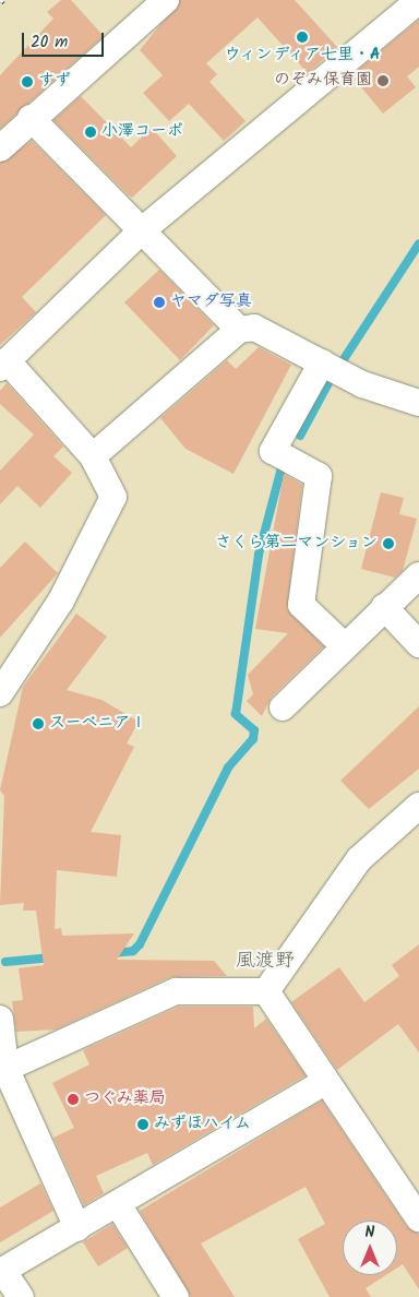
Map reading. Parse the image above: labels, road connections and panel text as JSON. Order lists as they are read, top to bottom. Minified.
{"districts":["風渡野"],"places":["ウィンディア七里・A","のぞみ保育園","すず","小澤コーポ","ヤマダ写真","さくら第二マンション","スーベニアⅠ","つぐみ薬局","みずほハイム"],"scale_bar":"20 m","north":"top"}
